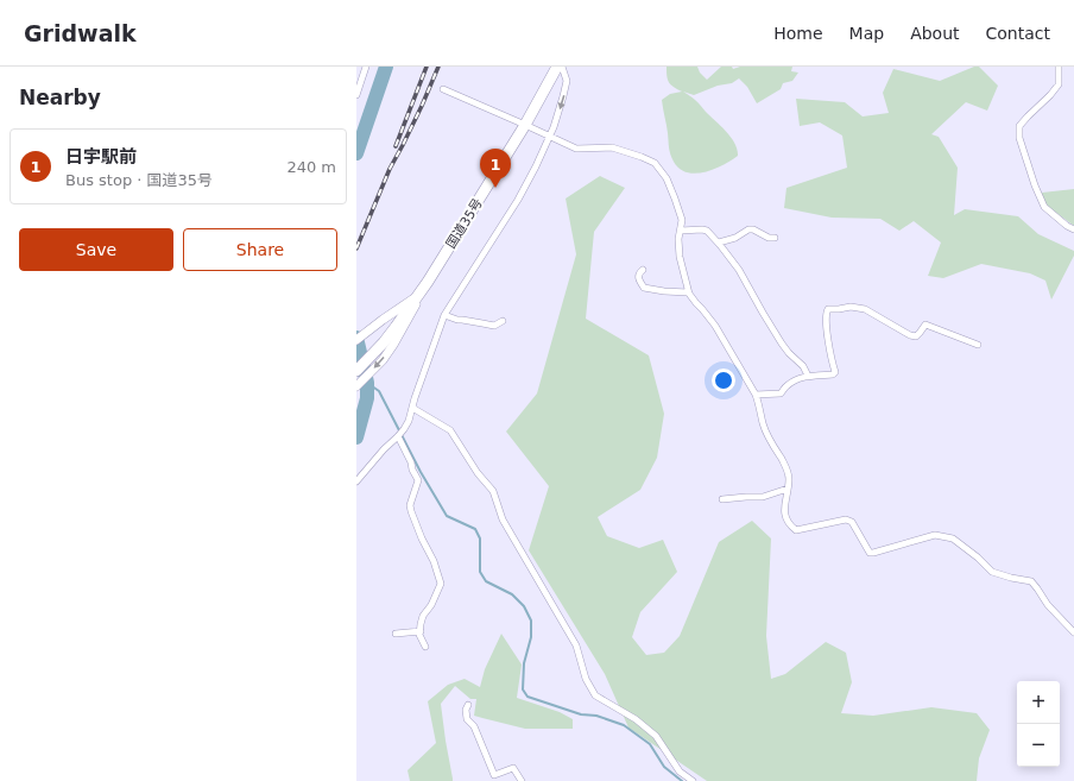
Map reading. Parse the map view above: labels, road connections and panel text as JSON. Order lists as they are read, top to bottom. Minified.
{"streets":{"highway":["国道35号"]},"page":{"header":"Gridwalk","nav":["Home","Map","About","Contact"],"heading":"Nearby","list":[{"mark":"1","name":"日宇駅前","note":"Bus stop · 国道35号","value":"240 m"}],"pins":"1","buttons":["Save","Share"],"map_buttons":["+","−"]}}
